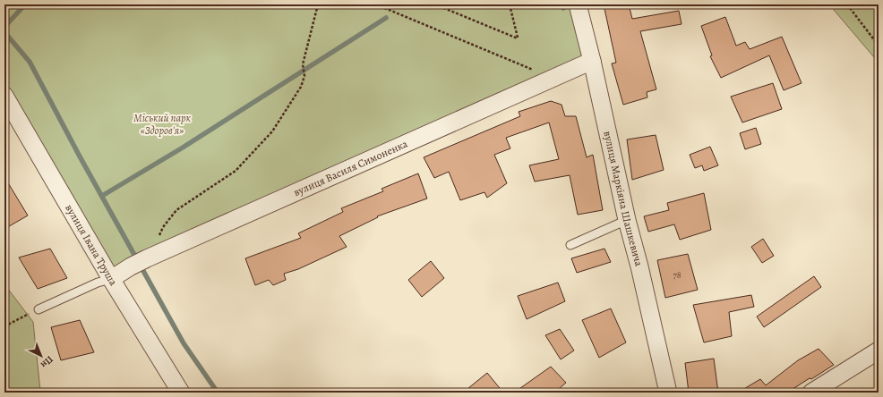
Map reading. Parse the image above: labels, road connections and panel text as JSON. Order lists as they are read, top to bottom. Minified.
{"streets":{"street":["вулиця Василя Симоненка","вулиця Маркіяна Шашкевича","вулиця Івана Труша"]},"crossings":[["вулиця Василя Симоненка","вулиця Маркіяна Шашкевича"],["вулиця Василя Симоненка","вулиця Івана Труша"]],"parks":["Міський парк «Здоров'я»"],"house_numbers":["78"],"north":"bottom right"}
